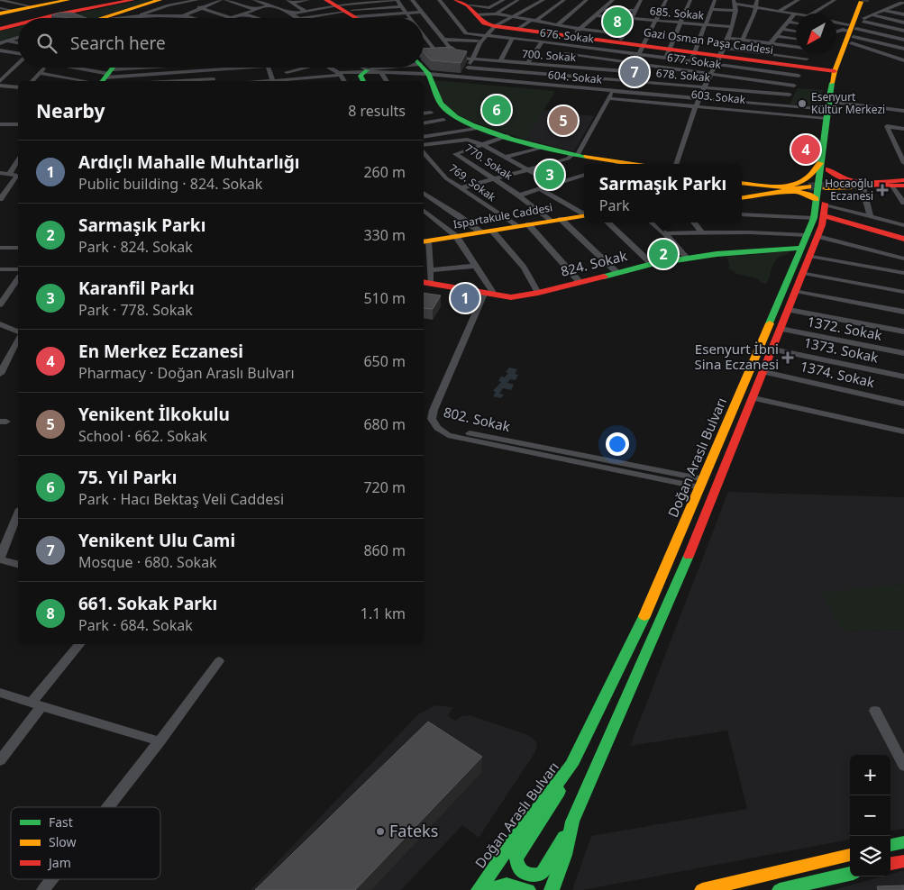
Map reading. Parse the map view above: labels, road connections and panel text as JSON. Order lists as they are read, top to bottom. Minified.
{"streets":{"main road":["Gazi Osman Paşa Caddesi","Ispartakule Caddesi","824. Sokak","Doğan Araslı Bulvarı"],"street":["685. Sokak","676. Sokak","700. Sokak","677. Sokak","678. Sokak","604. Sokak","603. Sokak","770. Sokak","769. Sokak","1372. Sokak","1373. Sokak","1374. Sokak","802. Sokak"]},"crossings":[["676. Sokak","Gazi Osman Paşa Caddesi"],["Gazi Osman Paşa Caddesi","Doğan Araslı Bulvarı"],["700. Sokak","678. Sokak"],["604. Sokak","603. Sokak"],["604. Sokak","Doğan Araslı Bulvarı"],["603. Sokak","Doğan Araslı Bulvarı"],["770. Sokak","Ispartakule Caddesi"],["769. Sokak","Ispartakule Caddesi"],["824. Sokak","802. Sokak"],["824. Sokak","Doğan Araslı Bulvarı"],["1372. Sokak","Doğan Araslı Bulvarı"],["1373. Sokak","Doğan Araslı Bulvarı"],["1374. Sokak","Doğan Araslı Bulvarı"],["802. Sokak","Doğan Araslı Bulvarı"]],"places":{"other":["Esenyurt Kültür Merkezi","Fateks"],"health":["Hocaoğlu Eczanesi","Esenyurt İbni Sina Eczanesi"]},"legend":["Fast","Slow","Jam"],"north":"bottom left","page":{"pins":["8","7","6","5","4","3","2","1"],"search":"Search here","heading":["Nearby","8 results"],"list":[{"mark":"1","name":"Ardıçlı Mahalle Muhtarlığı","note":"Public building · 824. Sokak","value":"260 m"},{"mark":"2","name":"Sarmaşık Parkı","note":"Park · 824. Sokak","value":"330 m"},{"mark":"3","name":"Karanfil Parkı","note":"Park · 778. Sokak","value":"510 m"},{"mark":"4","name":"En Merkez Eczanesi","note":"Pharmacy · Doğan Araslı Bulvarı","value":"650 m"},{"mark":"5","name":"Yenikent İlkokulu","note":"School · 662. Sokak","value":"680 m"},{"mark":"6","name":"75. Yıl Parkı","note":"Park · Hacı Bektaş Veli Caddesi","value":"720 m"},{"mark":"7","name":"Yenikent Ulu Cami","note":"Mosque · 680. Sokak","value":"860 m"},{"mark":"8","name":"661. Sokak Parkı","note":"Park · 684. Sokak","value":"1.1 km"}],"popup":["Sarmaşık Parkı","Park"],"map_buttons":["+","−"]}}
